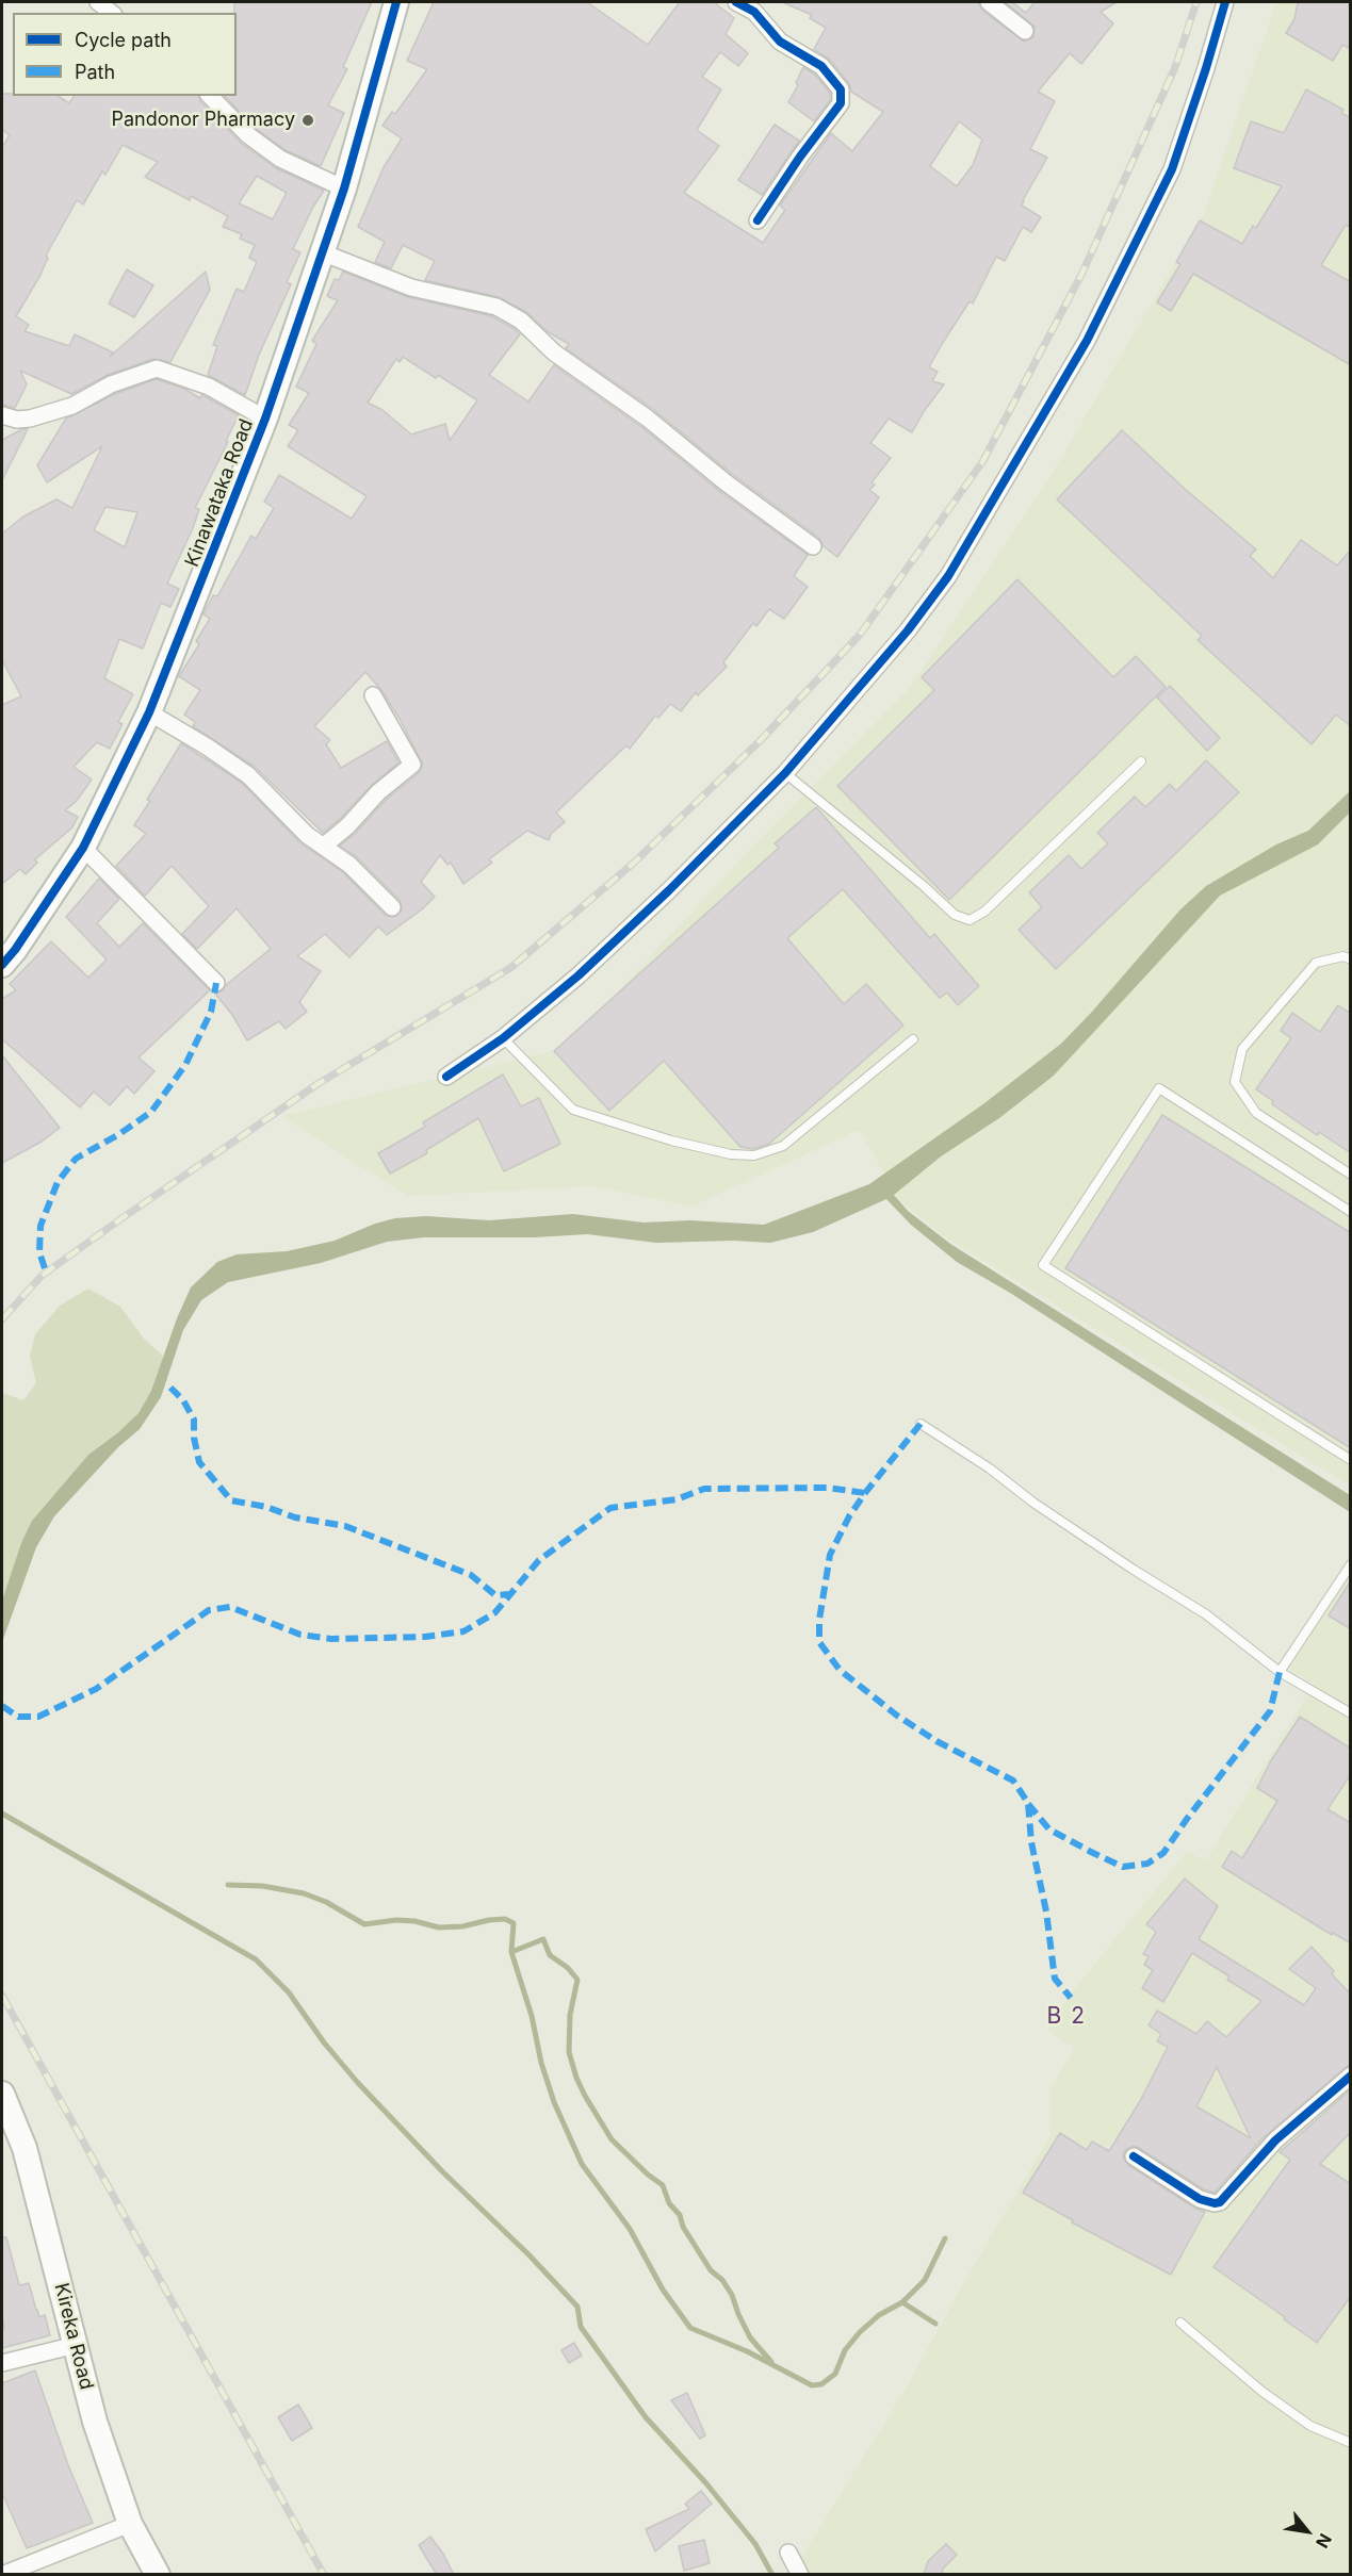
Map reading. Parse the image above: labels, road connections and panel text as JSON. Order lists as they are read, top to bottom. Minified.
{"streets":{"street":["Kinawataka Road","Kireka Road"]},"districts":["B 2"],"places":["Pandonor Pharmacy"],"legend":["Cycle path","Path"],"north":"bottom right"}
